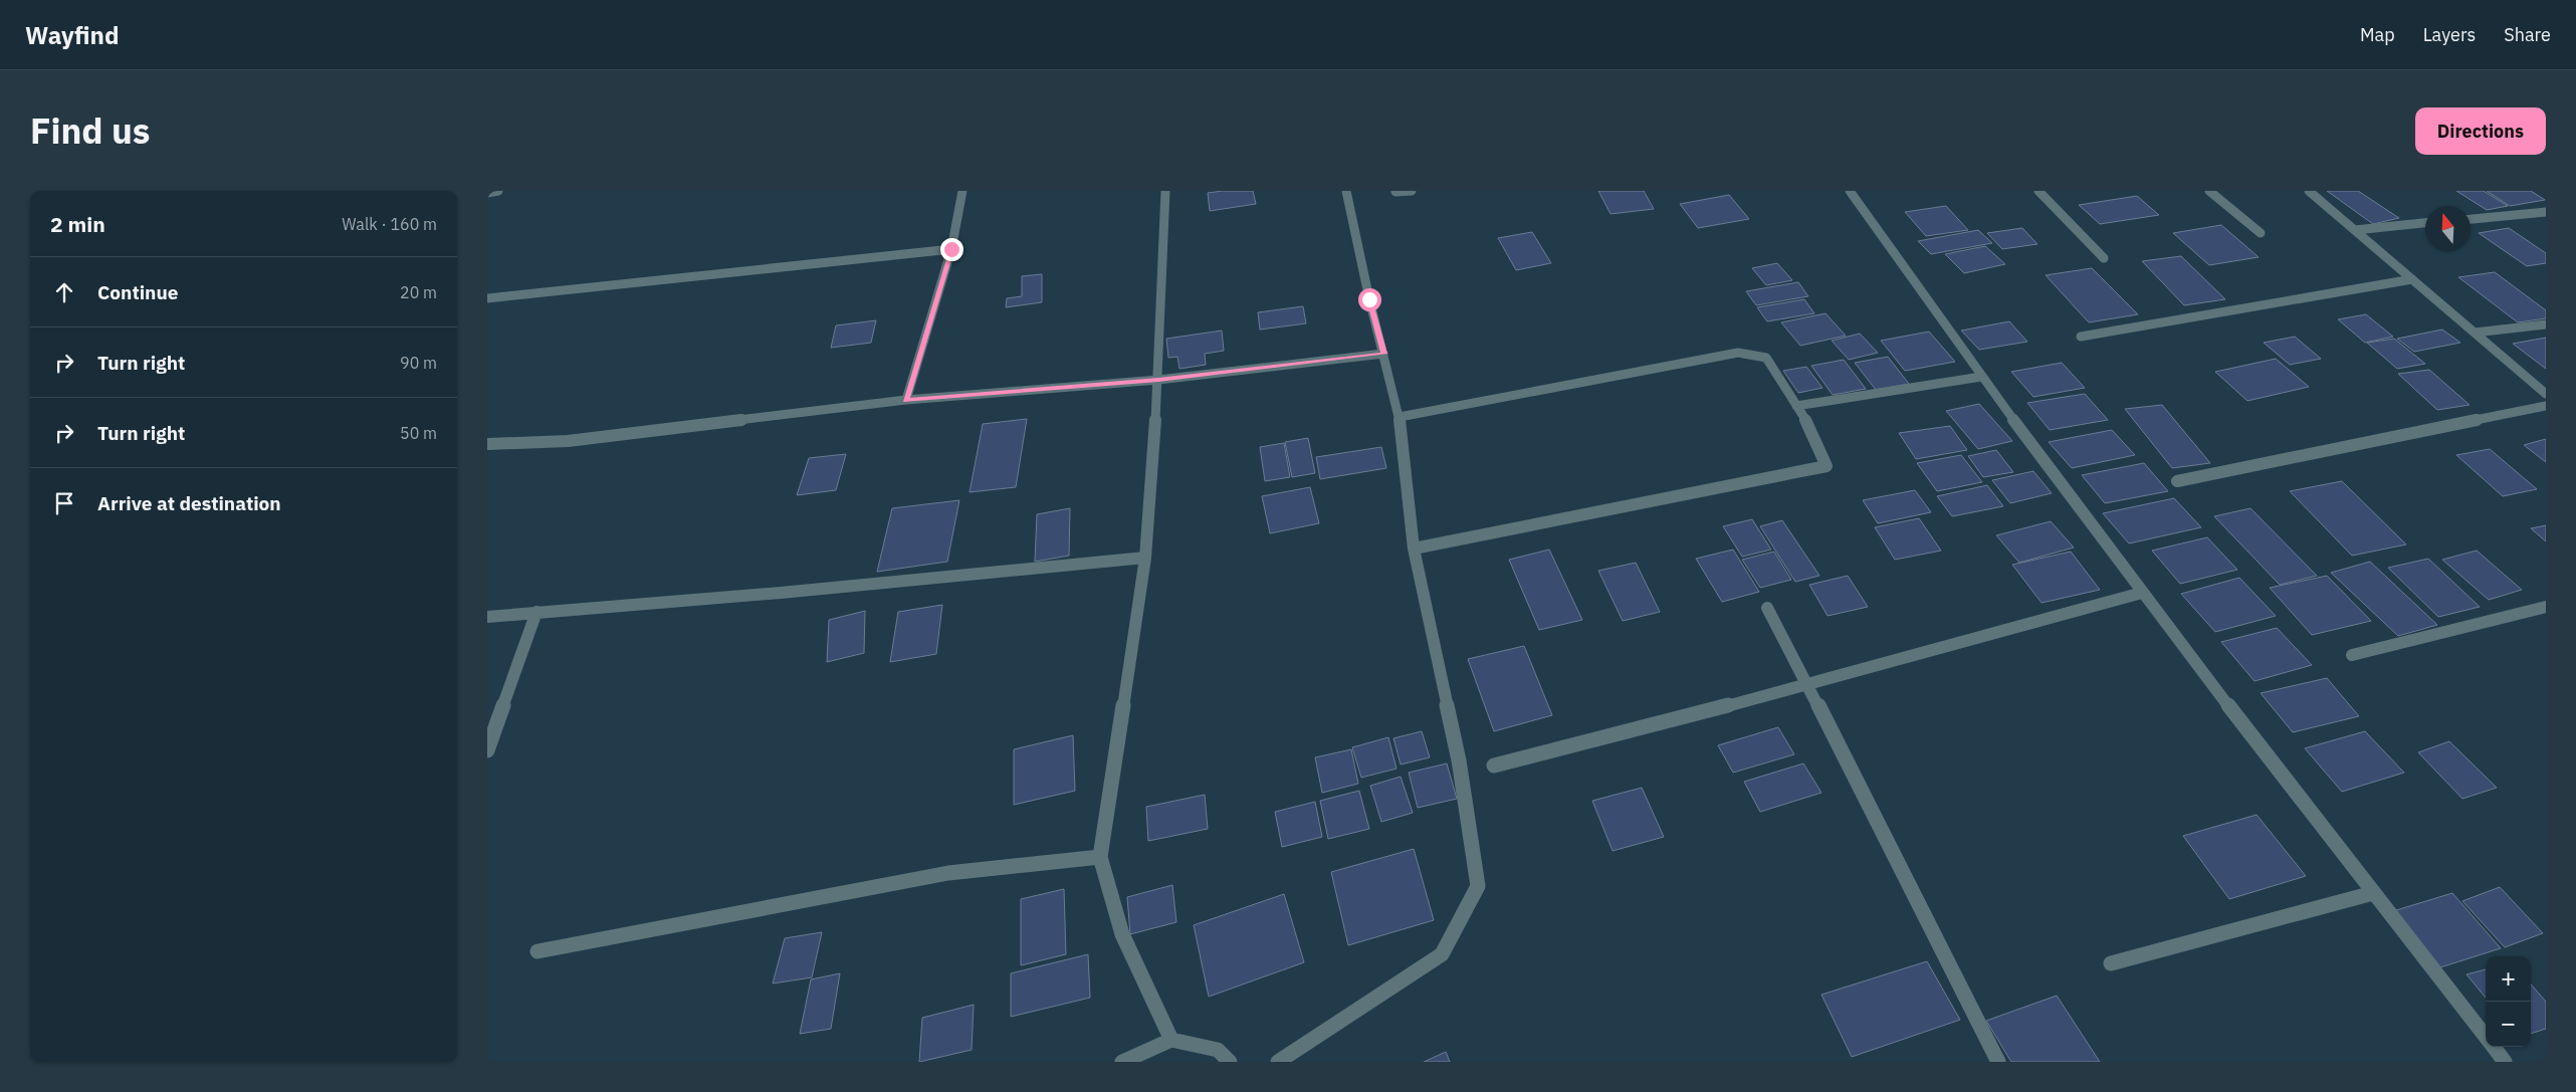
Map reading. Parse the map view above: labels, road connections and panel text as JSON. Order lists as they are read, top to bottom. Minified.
{"north":"top","page":{"header":"Wayfind","nav":["Map","Layers","Share"],"title":"Find us","buttons":"Directions","heading":["2 min","Walk · 160 m"],"list":[["Continue","20 m"],["Turn right","90 m"],["Turn right","50 m"],"Arrive at destination"],"map_buttons":["+","−"]}}
